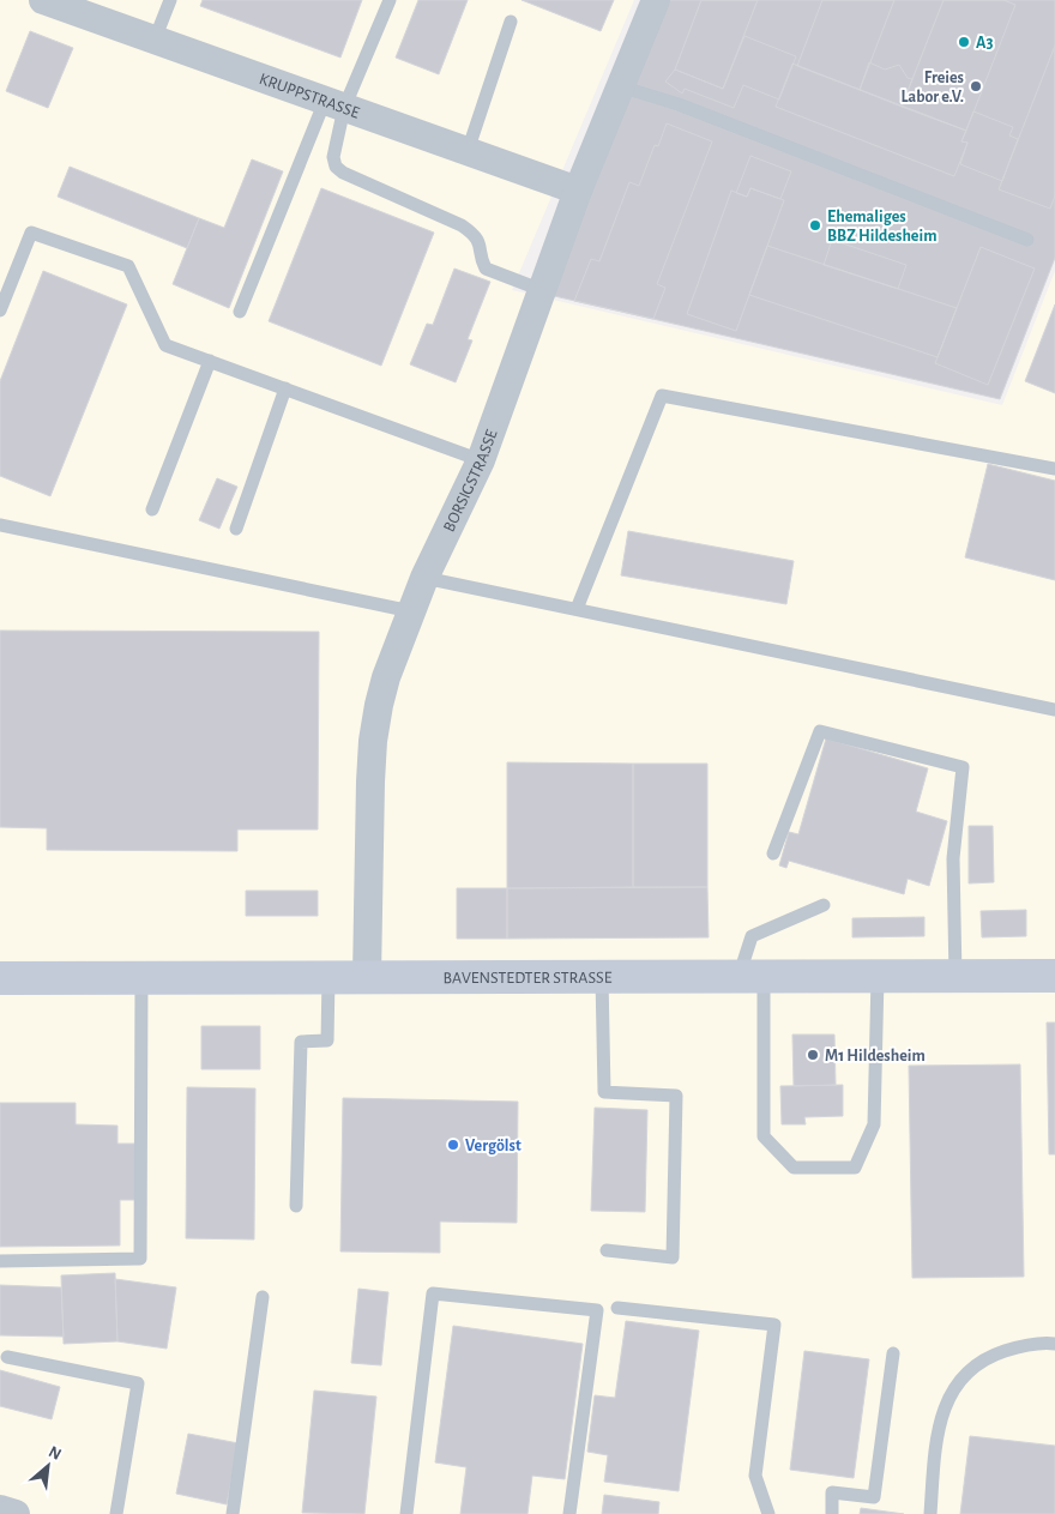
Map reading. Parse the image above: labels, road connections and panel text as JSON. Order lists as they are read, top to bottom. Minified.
{"streets":{"street":["KRUPPSTRASSE","BORSIGSTRASSE","BAVENSTEDTER STRASSE"]},"crossings":[["KRUPPSTRASSE","BORSIGSTRASSE"],["BORSIGSTRASSE","BAVENSTEDTER STRASSE"]],"places":["A3","Freies Labor e.V.","Ehemaliges BBZ Hildesheim","M1 Hildesheim","Vergölst"],"north":"top right"}
